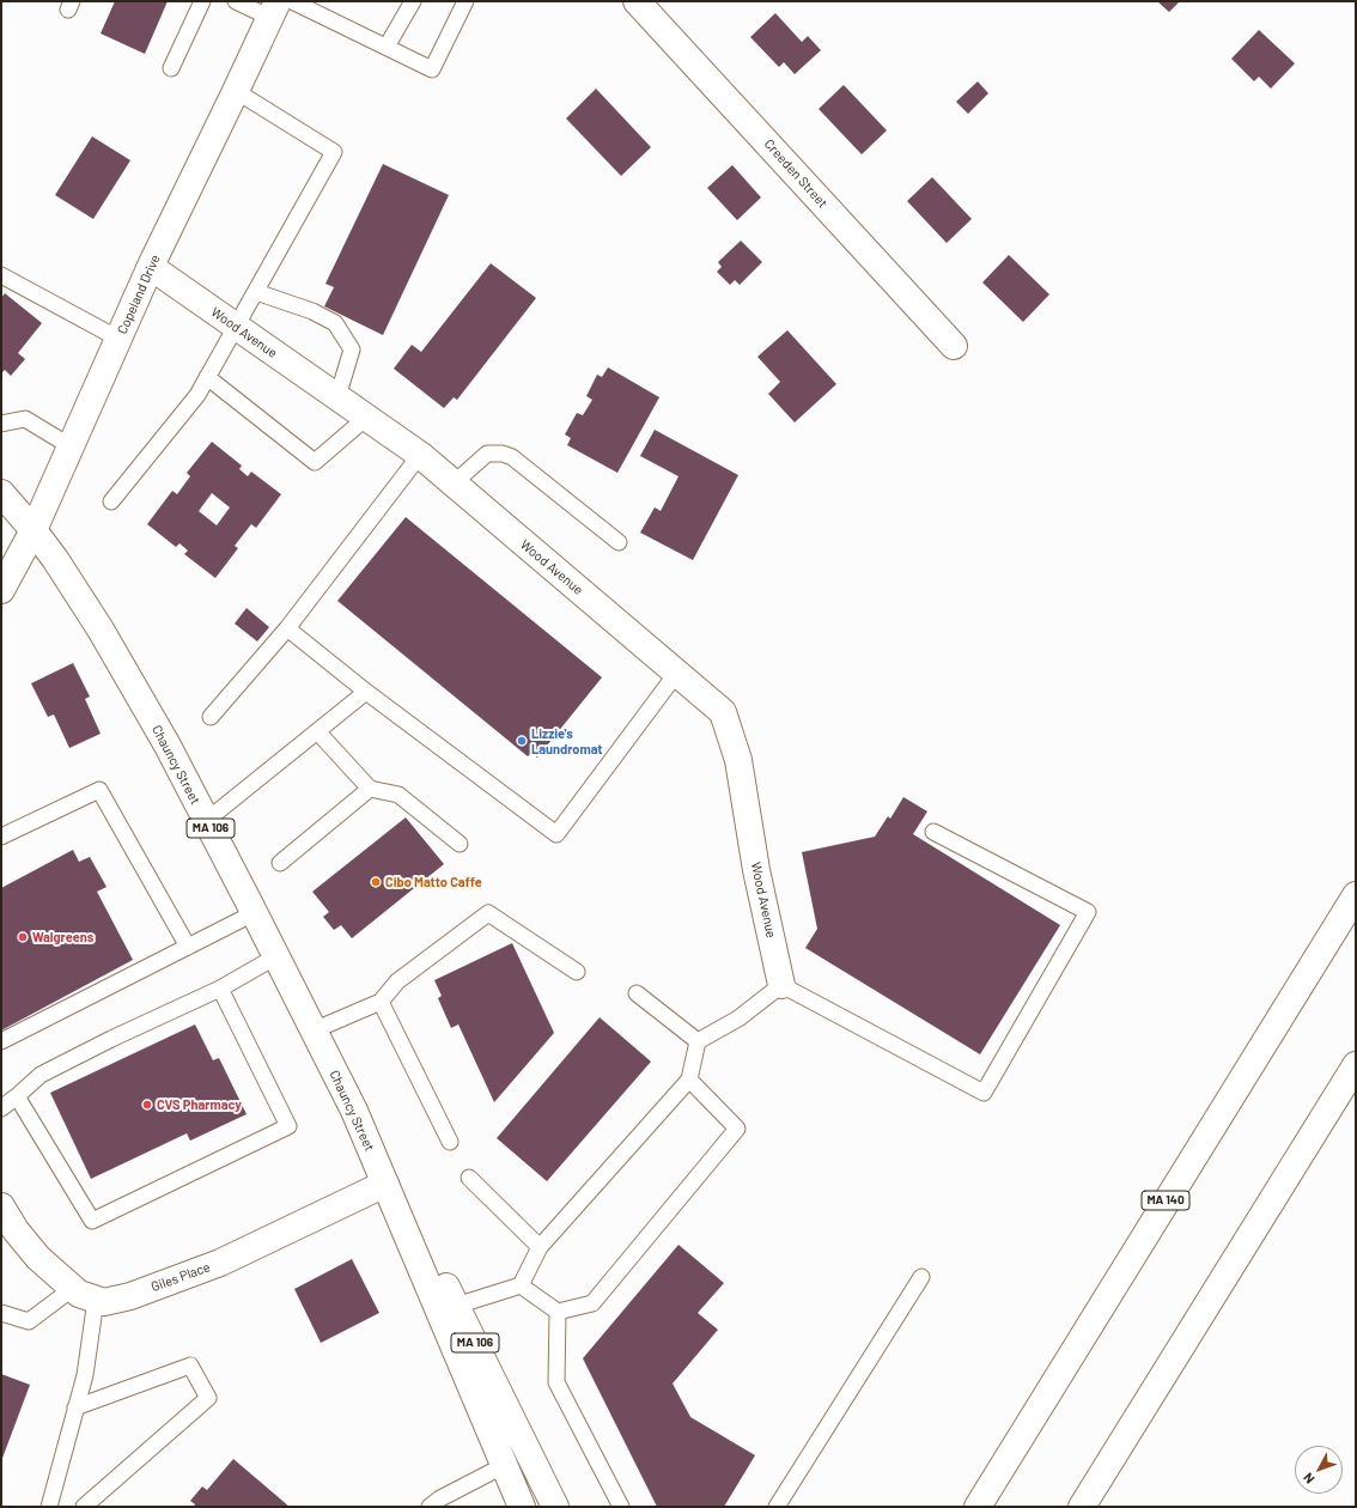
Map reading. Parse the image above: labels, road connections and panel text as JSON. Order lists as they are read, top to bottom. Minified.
{"streets":{"main road":["Creeden Street","Copeland Drive","Wood Avenue","Chauncy Street","MA 106","MA 140","Giles Place"]},"crossings":[["Copeland Drive","Wood Avenue"],["Copeland Drive","Chauncy Street"],["Chauncy Street","Giles Place"]],"places":["Lizzie's Laundromat","Cibo Matto Caffe","Walgreens","CVS Pharmacy"],"north":"bottom left"}
